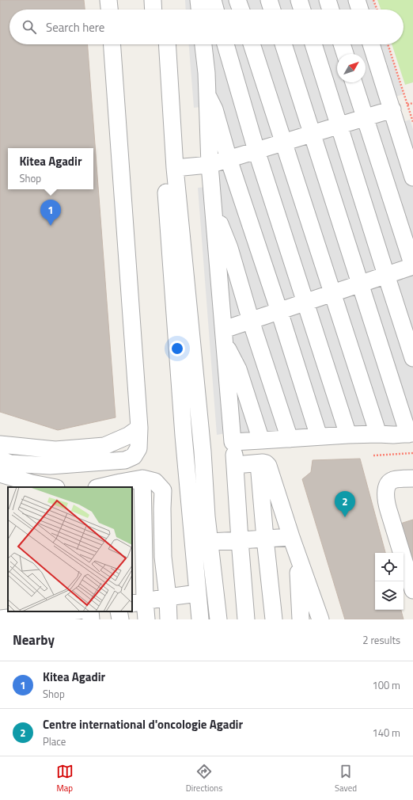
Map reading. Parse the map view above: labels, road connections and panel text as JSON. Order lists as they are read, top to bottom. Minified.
{"north":"top right","page":{"search":"Search here","popup":["Kitea Agadir","Shop"],"pins":["1","2"],"heading":["Nearby","2 results"],"list":[{"mark":"1","name":"Kitea Agadir","note":"Shop","value":"100 m"},{"mark":"2","name":"Centre international d'oncologie Agadir","note":"Place","value":"140 m"}],"nav":["Map","Directions","Saved"]}}
